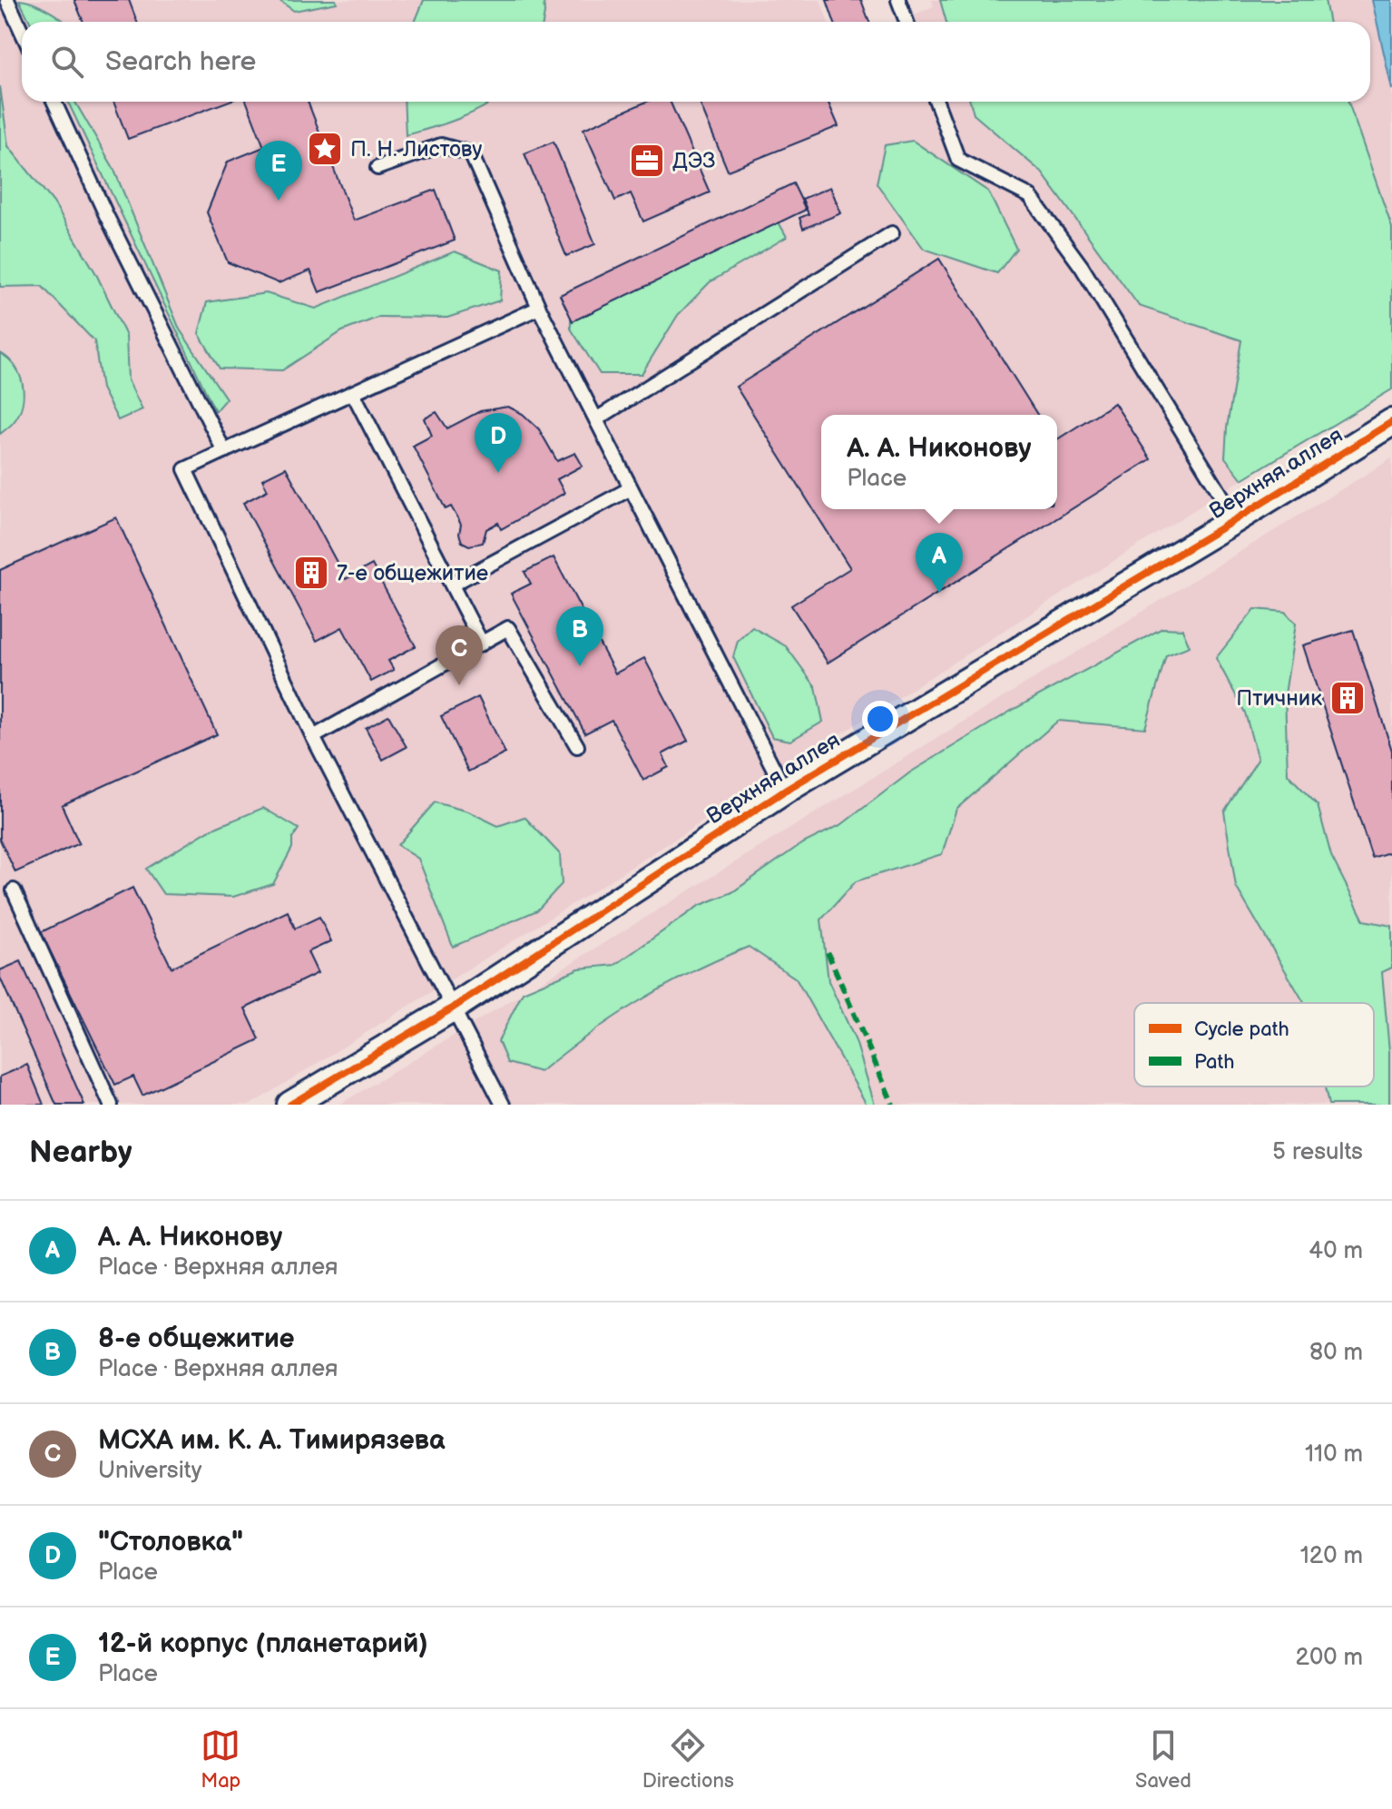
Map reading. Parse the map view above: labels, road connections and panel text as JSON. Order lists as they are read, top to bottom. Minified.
{"streets":{"street":["Верхняя аллея"]},"places":{"place":["П. Н. Листову"],"office":["ДЭЗ"],"building":["7-е общежитие","Птичник"]},"legend":["Cycle path","Path"],"page":{"search":"Search here","pins":["E","D","A","B","C"],"popup":["А. А. Никонову","Place"],"heading":["Nearby","5 results"],"list":[{"mark":"A","name":"А. А. Никонову","note":"Place · Верхняя аллея","value":"40 m"},{"mark":"B","name":"8-е общежитие","note":"Place · Верхняя аллея","value":"80 m"},{"mark":"C","name":"МСХА им. К. А. Тимирязева","note":"University","value":"110 m"},{"mark":"D","name":"\"Столовка\"","note":"Place","value":"120 m"},{"mark":"E","name":"12-й корпус (планетарий)","note":"Place","value":"200 m"}],"nav":["Map","Directions","Saved"]}}
